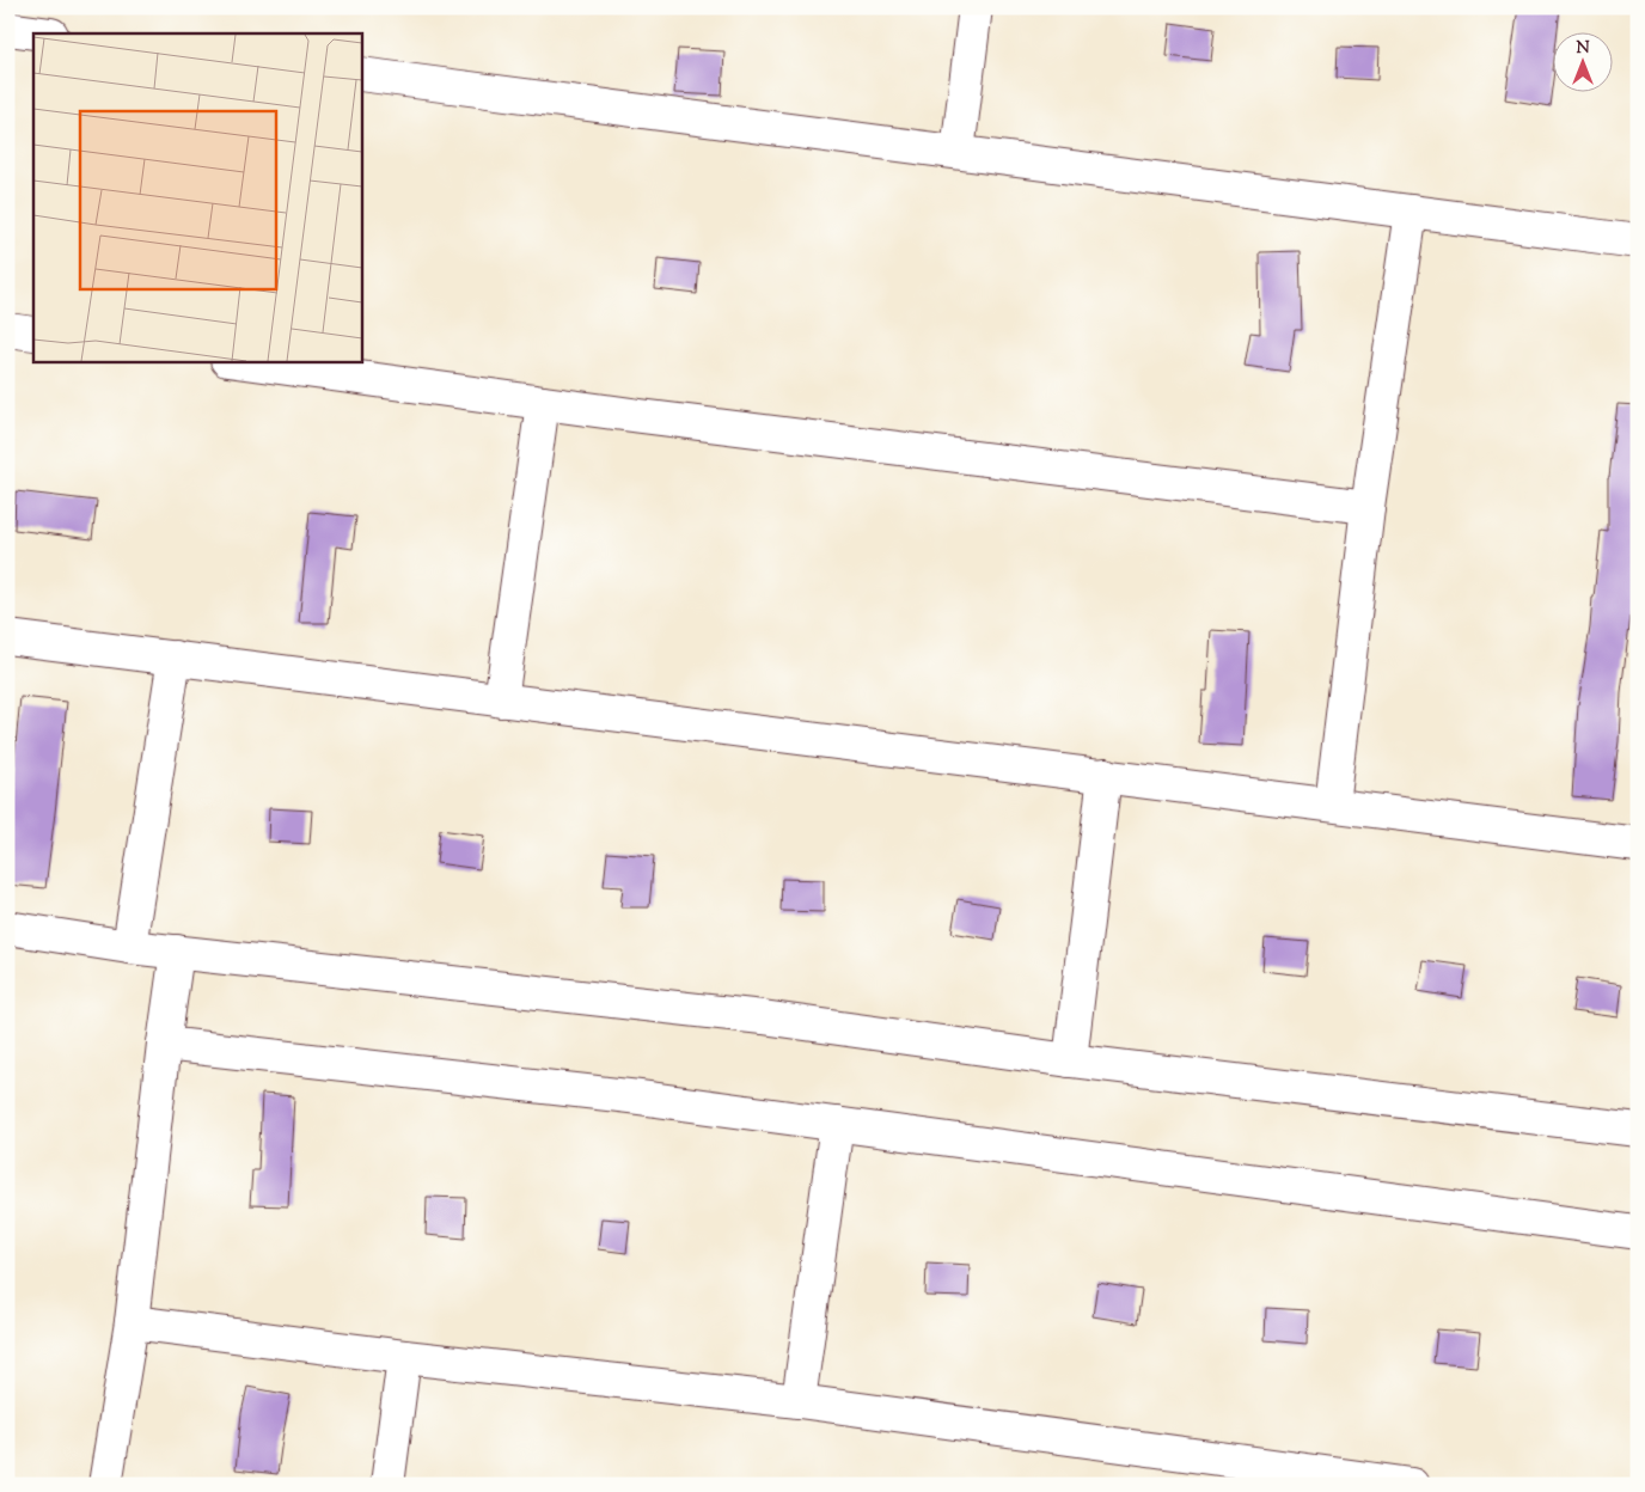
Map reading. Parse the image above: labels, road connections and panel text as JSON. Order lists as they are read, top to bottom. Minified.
{"north":"top"}
